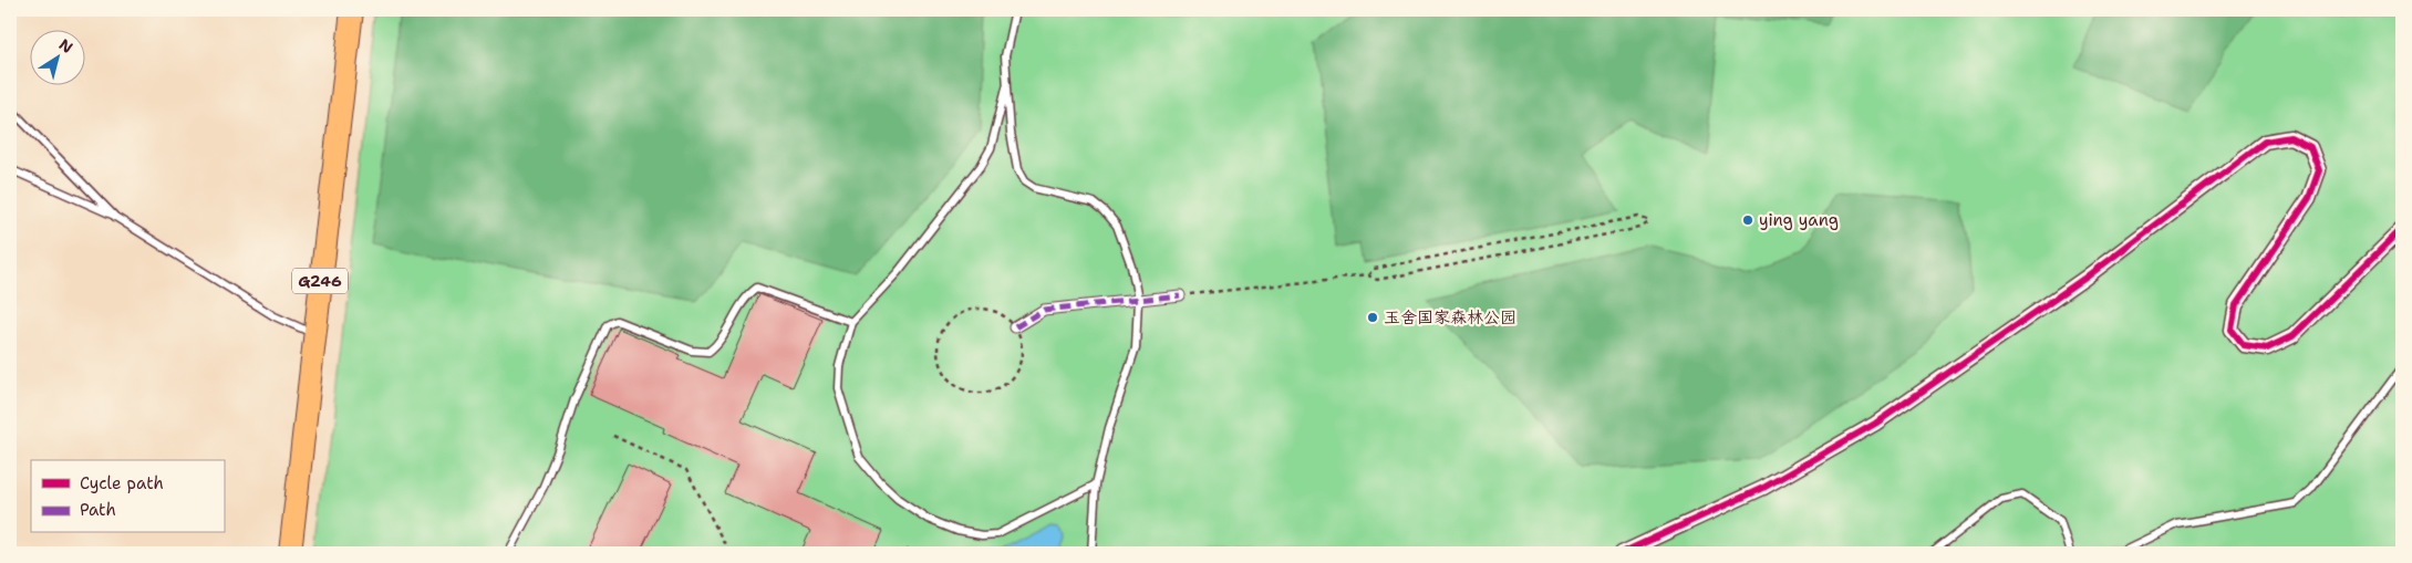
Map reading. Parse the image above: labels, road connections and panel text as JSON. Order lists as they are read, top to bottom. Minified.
{"streets":{"highway":["G246"]},"places":["ying yang","玉舍国家森林公园"],"legend":["Cycle path","Path"],"north":"top right"}
